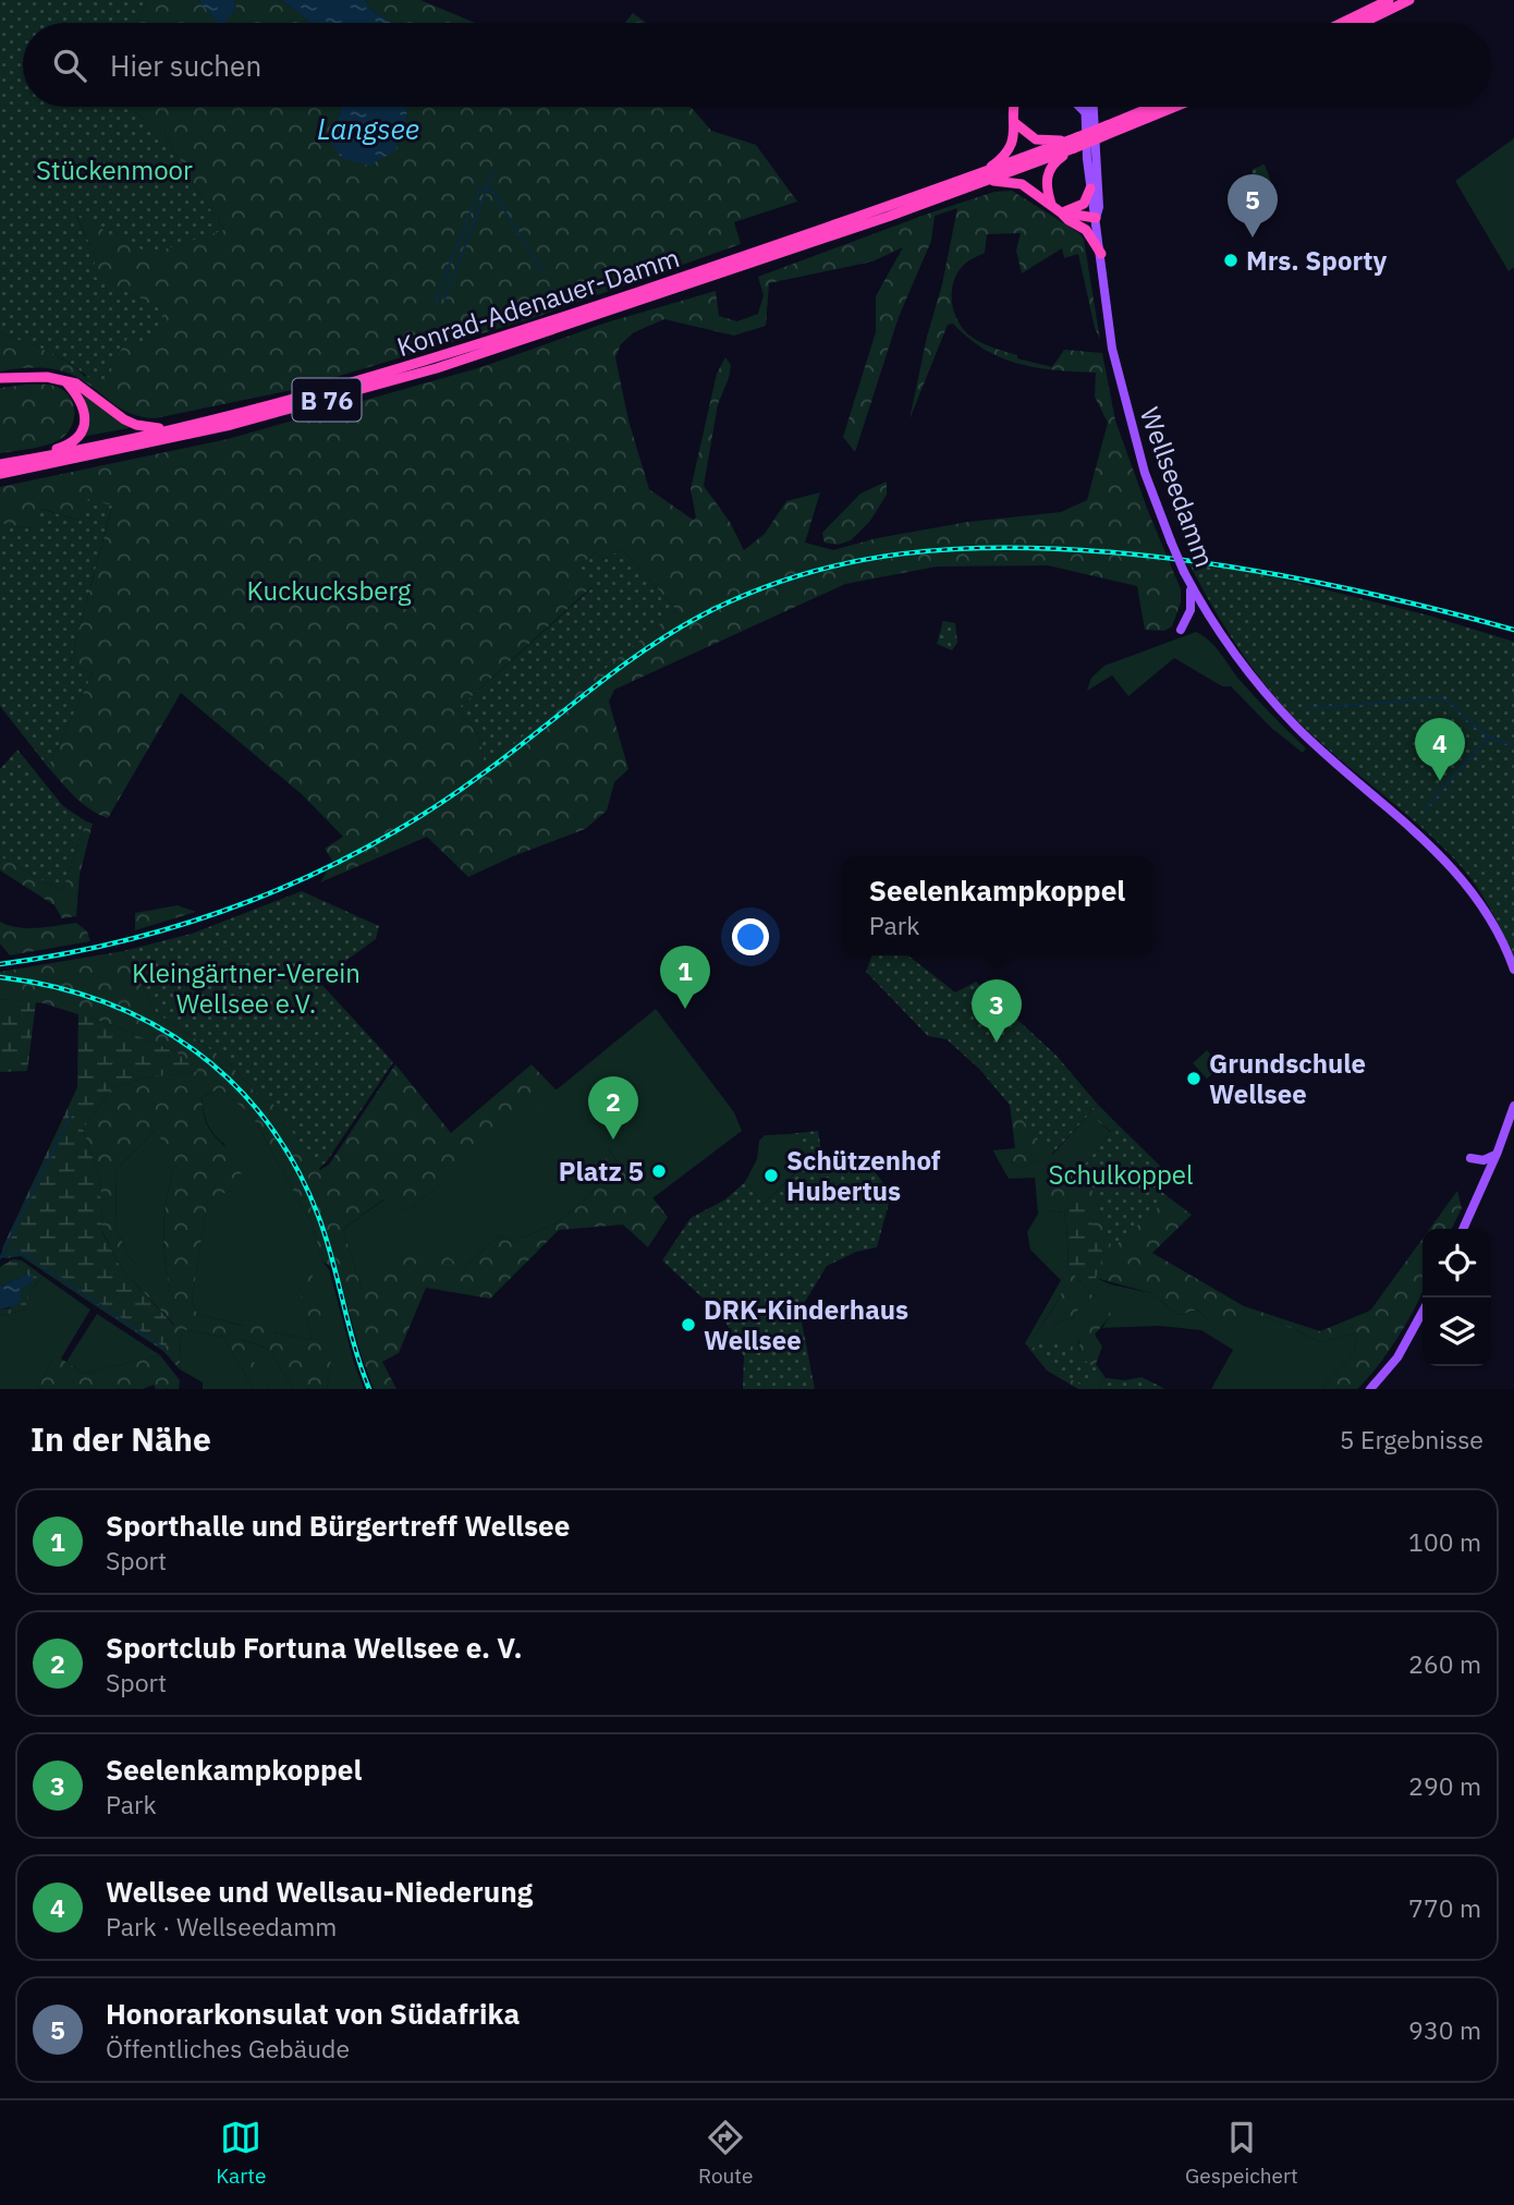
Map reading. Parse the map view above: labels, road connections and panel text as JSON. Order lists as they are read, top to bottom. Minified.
{"streets":{"highway":["Konrad-Adenauer-Damm","B 76"],"main road":["Wellseedamm"]},"crossings":[["Konrad-Adenauer-Damm","B 76"]],"water":["Langsee"],"parks":["Stückenmoor","Kuckucksberg","Kleingärtner-Verein Wellsee e.V.","Schulkoppel"],"places":["Mrs. Sporty","Grundschule Wellsee","Platz 5","Schützenhof Hubertus","DRK-Kinderhaus Wellsee"],"page":{"search":"Hier suchen","pins":["5","4","1","3","2"],"popup":["Seelenkampkoppel","Park"],"heading":["In der Nähe","5 Ergebnisse"],"list":[{"mark":"1","name":"Sporthalle und Bürgertreff Wellsee","note":"Sport","value":"100 m"},{"mark":"2","name":"Sportclub Fortuna Wellsee e. V.","note":"Sport","value":"260 m"},{"mark":"3","name":"Seelenkampkoppel","note":"Park","value":"290 m"},{"mark":"4","name":"Wellsee und Wellsau-Niederung","note":"Park · Wellseedamm","value":"770 m"},{"mark":"5","name":"Honorarkonsulat von Südafrika","note":"Öffentliches Gebäude","value":"930 m"}],"nav":["Karte","Route","Gespeichert"]}}
